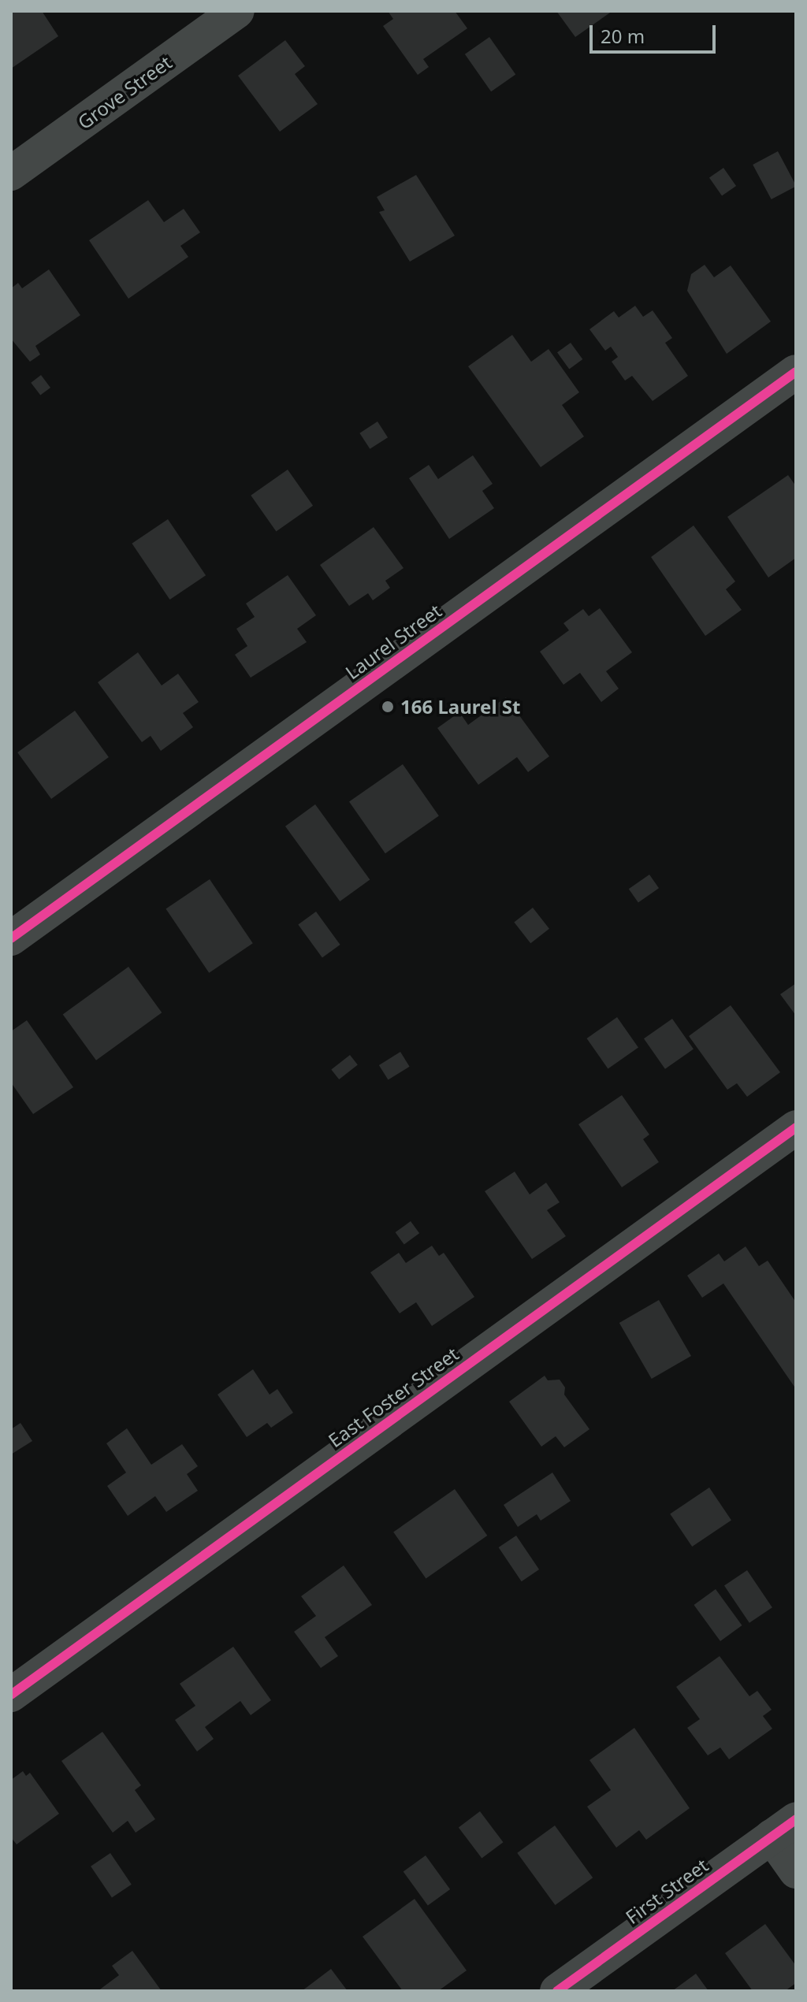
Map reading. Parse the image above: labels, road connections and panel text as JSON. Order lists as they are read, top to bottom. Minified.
{"streets":{"street":["Grove Street","Laurel Street","East Foster Street","First Street"]},"places":["166 Laurel St"],"scale_bar":"20 m"}
